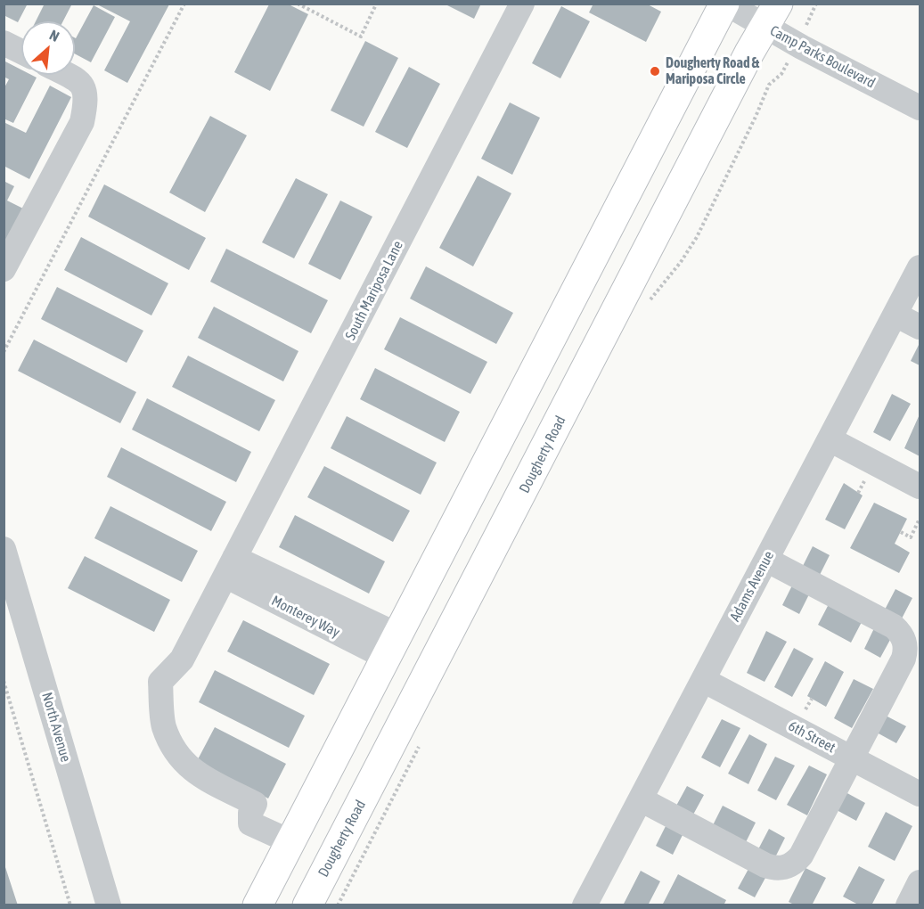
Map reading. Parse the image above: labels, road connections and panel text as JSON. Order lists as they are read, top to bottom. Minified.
{"streets":{"main road":["Dougherty Road"],"street":["Camp Parks Boulevard","South Mariposa Lane","Adams Avenue","Monterey Way","North Avenue","6th Street"]},"crossings":[["Camp Parks Boulevard","Dougherty Road"],["South Mariposa Lane","Monterey Way"],["Adams Avenue","6th Street"]],"places":["Dougherty Road & Mariposa Circle"],"north":"top right"}
